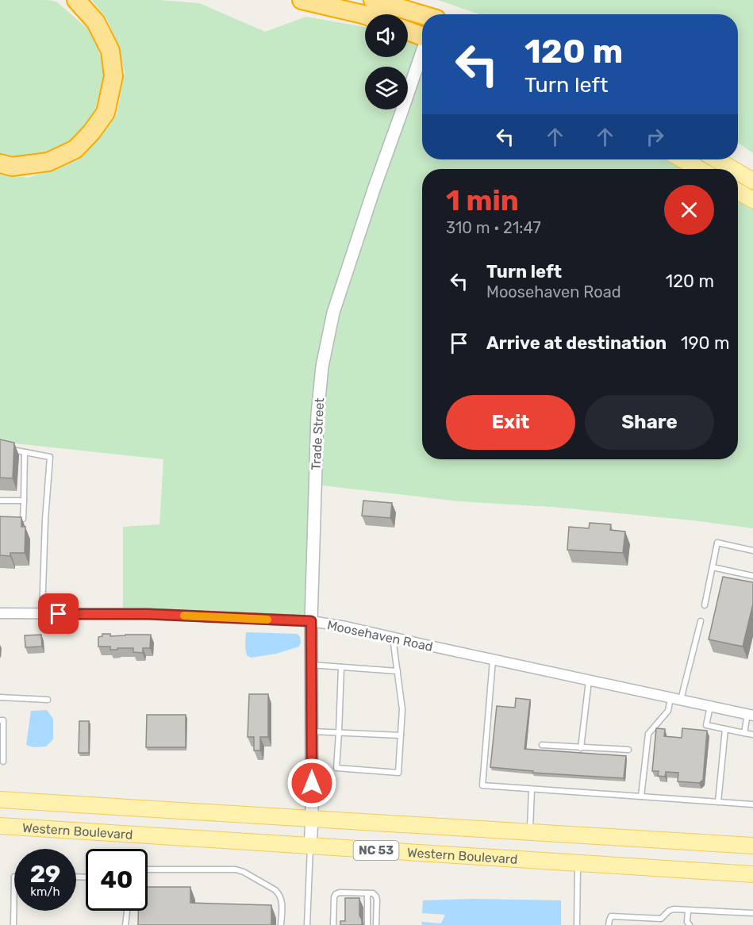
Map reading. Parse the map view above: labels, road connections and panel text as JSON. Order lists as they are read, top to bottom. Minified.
{"streets":{"main road":["Western Boulevard","NC 53"],"street":["Trade Street","Moosehaven Road"]},"crossings":[["Trade Street","Moosehaven Road"],["Trade Street","Western Boulevard"]],"page":{"turn":["120 m","Turn left"],"heading":["1 min","310 m · 21:47"],"list":[{"name":"Turn left","note":"Moosehaven Road","value":"120 m"},{"name":"Arrive at destination","value":"190 m"}],"buttons":["Exit","Share"],"speed":"29 km/h","limit":"40"}}
